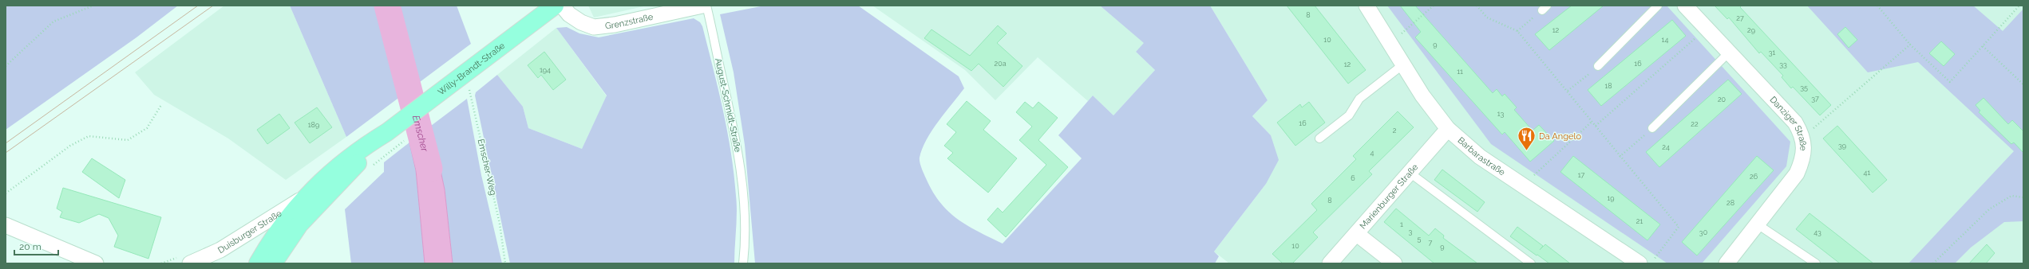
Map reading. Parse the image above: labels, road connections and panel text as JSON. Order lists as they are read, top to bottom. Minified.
{"streets":{"main road":["Willy-Brandt-Straße"],"street":["Grenzstraße","Danziger Straße","Barbarastraße","Marienburger Straße","Duisburger Straße"],"lane":["August-Schmidt-Straße"],"path":["Emscher-Weg"]},"crossings":[["Willy-Brandt-Straße","Emscher-Weg"],["Willy-Brandt-Straße","Duisburger Straße"],["Barbarastraße","Marienburger Straße"]],"water":["Emscher"],"places":{"restaurant":["Da Angelo"]},"house_numbers":["8","27","12","29","10","14","9","31","20a","16","12","33","194","11","18","35","37","20","13","16","22","189","2","39","24","4","41","17","26","6","19","8","28","21","1","3","30","43","5","7","10","9"],"scale_bar":"20 m"}
